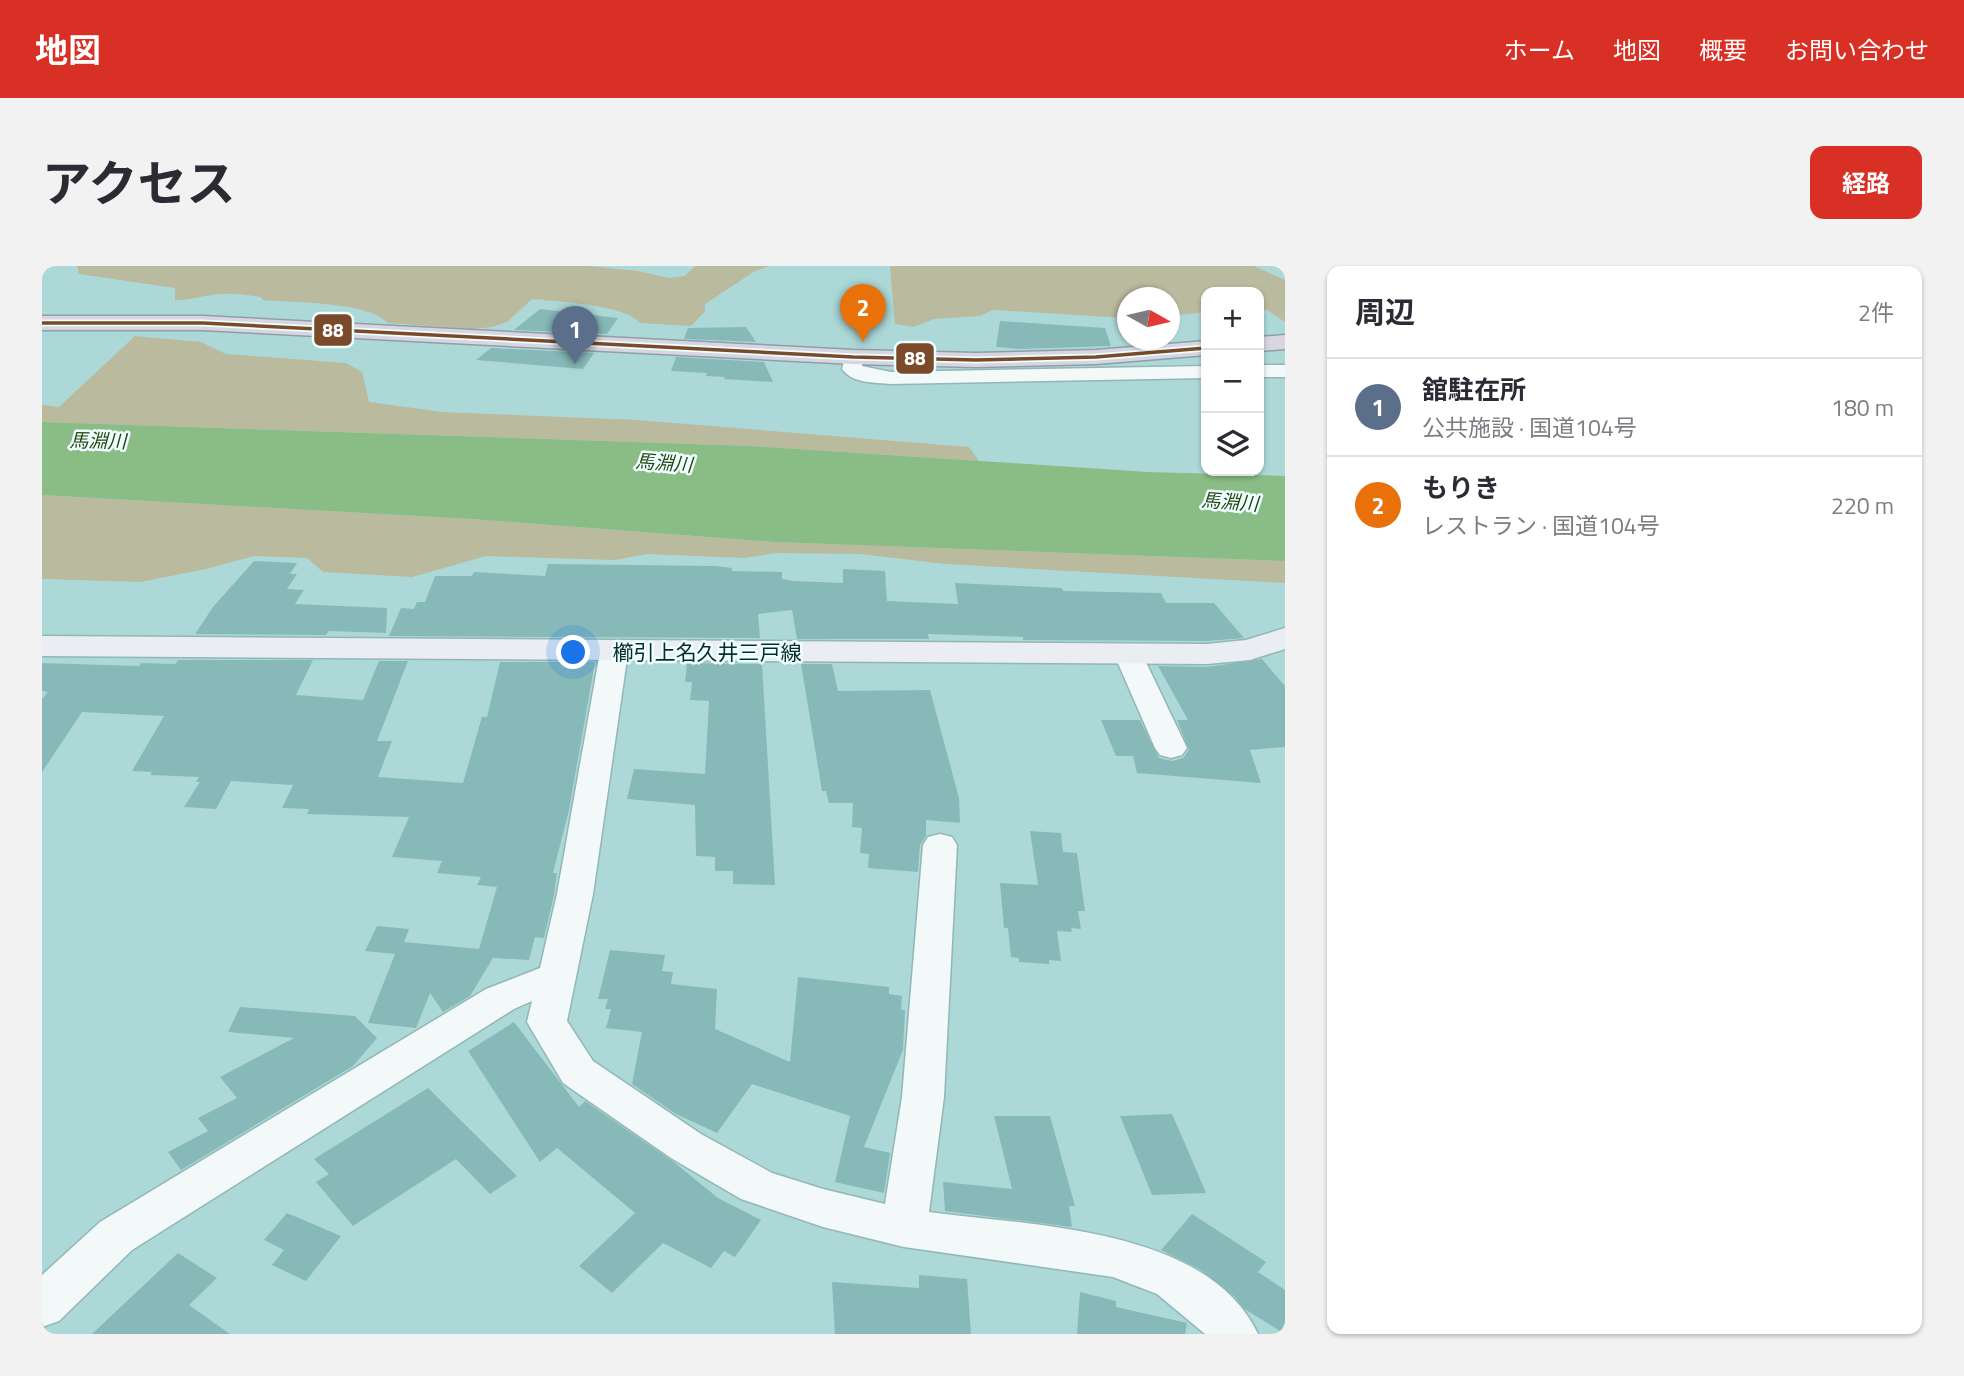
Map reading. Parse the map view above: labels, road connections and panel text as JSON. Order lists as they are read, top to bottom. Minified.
{"streets":{"main road":["櫛引上名久井三戸線"]},"water":["馬淵川"],"lines":["transit line 88"],"north":"right","page":{"header":"地図","nav":["ホーム","地図","概要","お問い合わせ"],"title":"アクセス","buttons":"経路","heading":["周辺","2件"],"pins":["2","1"],"map_buttons":["+","−"],"list":[{"mark":"1","name":"舘駐在所","note":"公共施設 · 国道104号","value":"180 m"},{"mark":"2","name":"もりき","note":"レストラン · 国道104号","value":"220 m"}]}}
